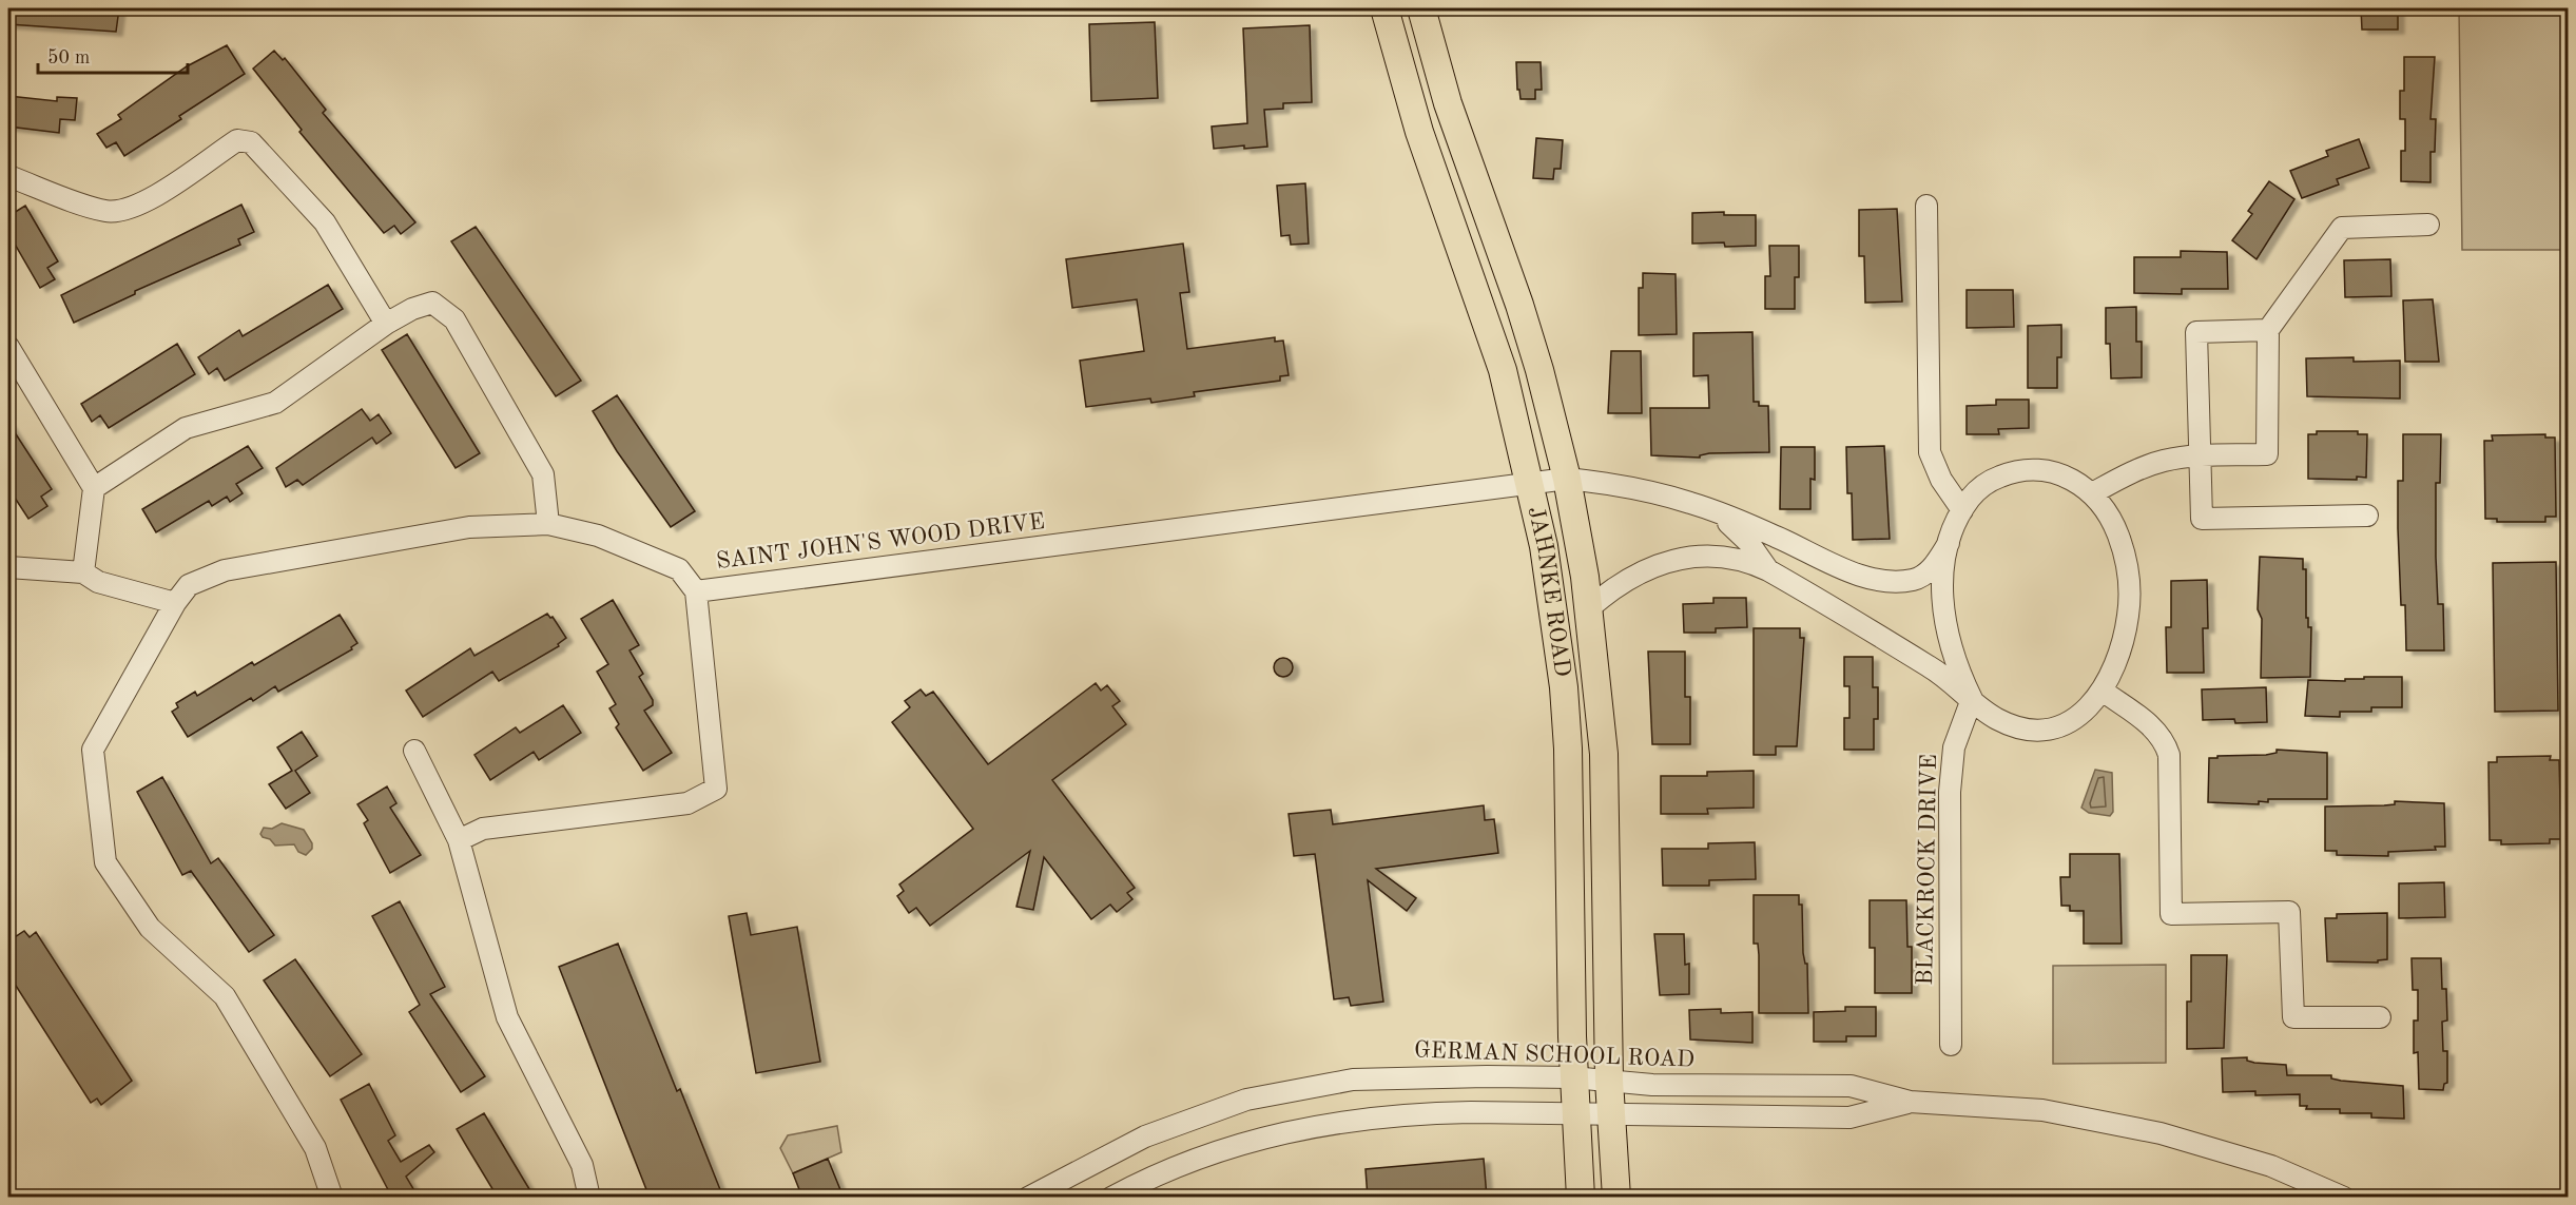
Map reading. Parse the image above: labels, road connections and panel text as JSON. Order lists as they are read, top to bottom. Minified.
{"streets":{"main road":["JAHNKE ROAD"],"street":["SAINT JOHN'S WOOD DRIVE","BLACKROCK DRIVE","GERMAN SCHOOL ROAD"]},"crossings":[["SAINT JOHN'S WOOD DRIVE","JAHNKE ROAD"],["SAINT JOHN'S WOOD DRIVE","BLACKROCK DRIVE"],["JAHNKE ROAD","GERMAN SCHOOL ROAD"]],"scale_bar":"50 m"}
